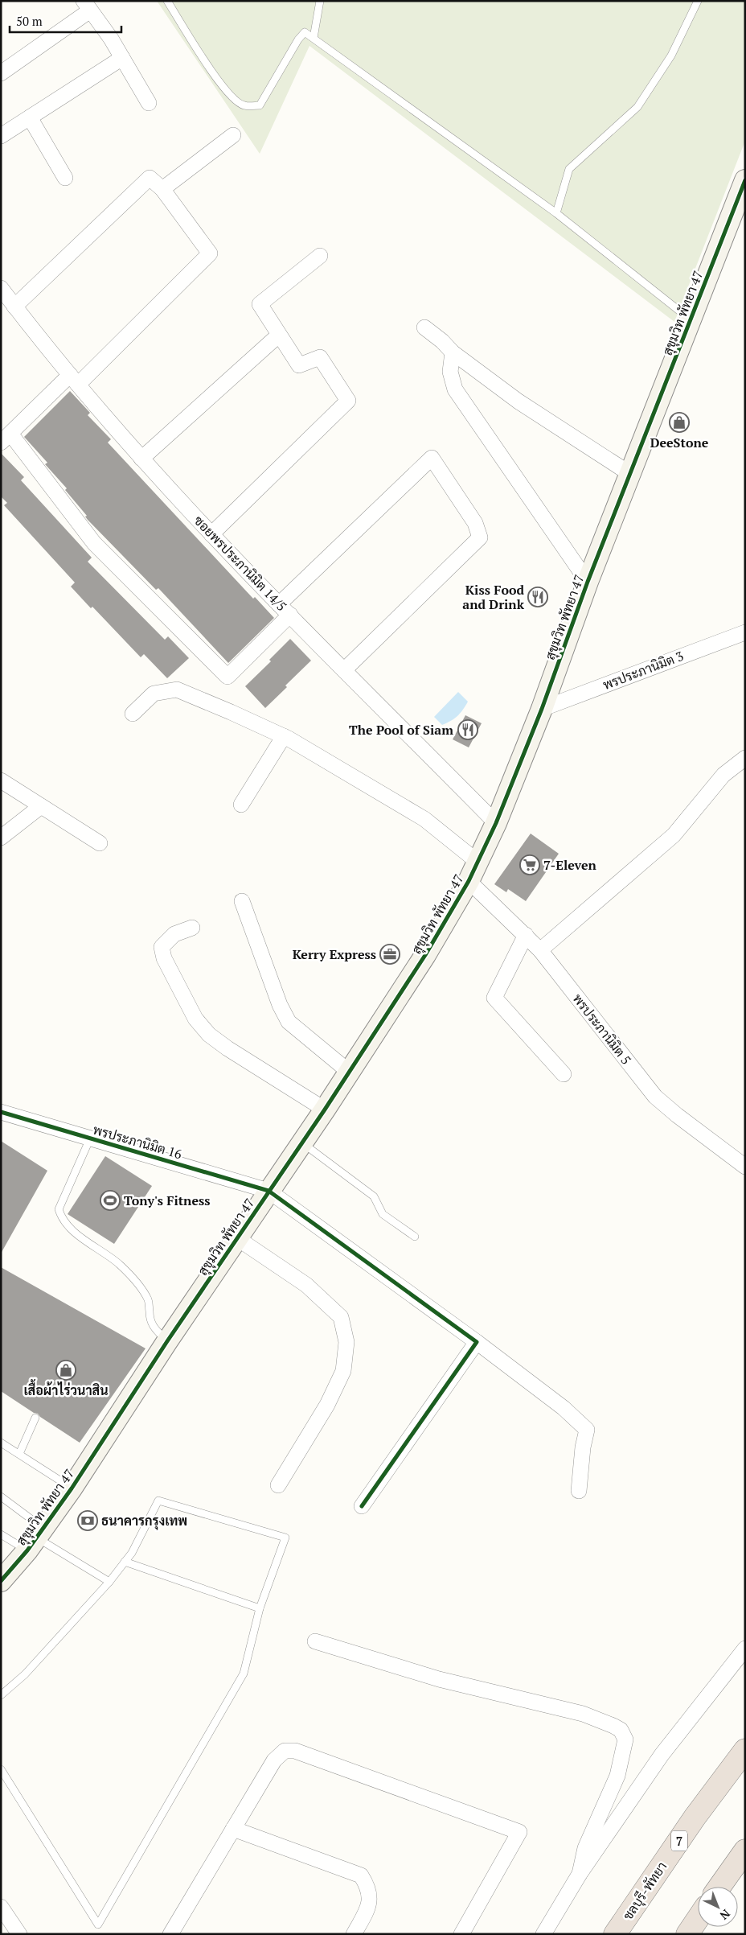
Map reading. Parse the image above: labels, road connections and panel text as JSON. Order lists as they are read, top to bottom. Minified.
{"streets":{"highway":["7","ชลบุรี-พัทยา"],"street":["สุขุมวิท พัทยา 47","ซอยพรประภานิมิต 14/5","พรประภานิมิต 3","พรประภานิมิต 5","พรประภานิมิต 16"]},"crossings":[["สุขุมวิท พัทยา 47","ซอยพรประภานิมิต 14/5"],["สุขุมวิท พัทยา 47","พรประภานิมิต 3"],["สุขุมวิท พัทยา 47","พรประภานิมิต 5"],["สุขุมวิท พัทยา 47","พรประภานิมิต 16"]],"places":{"shop":["DeeStone","เสื้อผ้าไร่วนาสิน"],"restaurant":["Kiss Food and Drink","The Pool of Siam"],"supermarket":["7-Eleven"],"office":["Kerry Express"],"sports":["Tony's Fitness"],"bank":["ธนาคารกรุงเทพ"]},"scale_bar":"50 m","north":"bottom right"}
